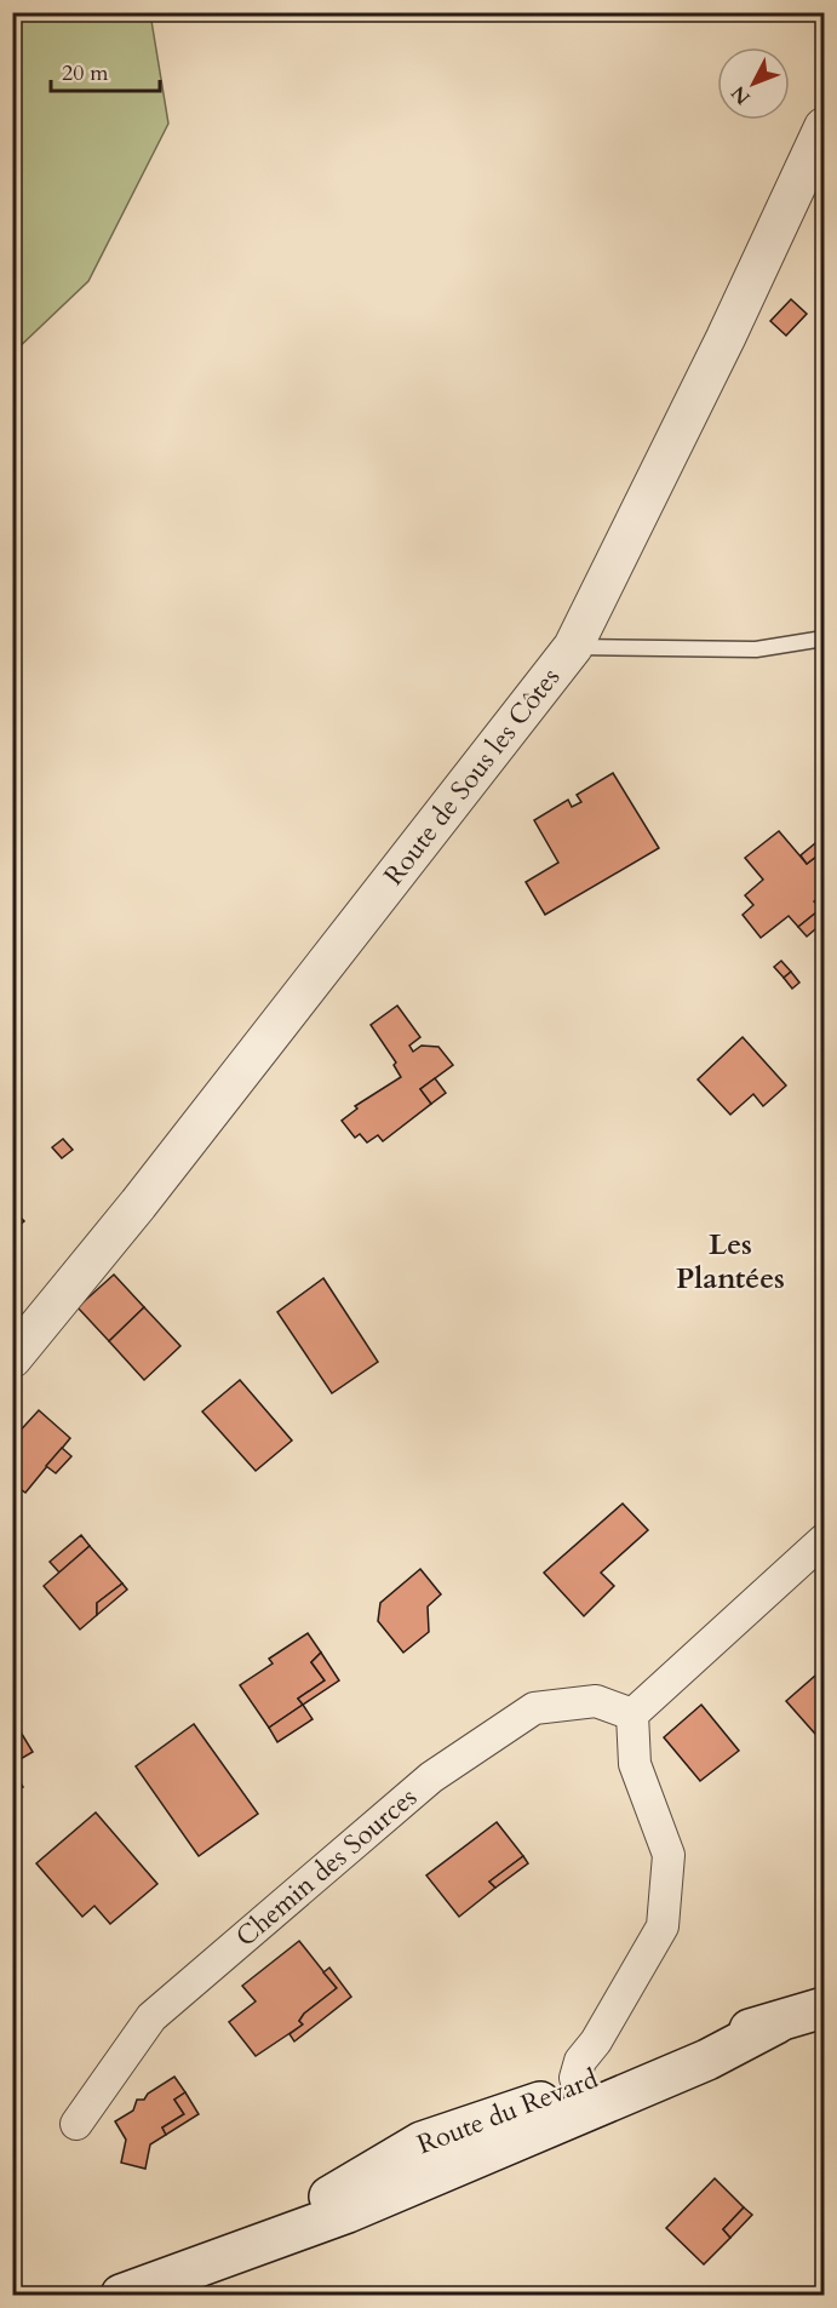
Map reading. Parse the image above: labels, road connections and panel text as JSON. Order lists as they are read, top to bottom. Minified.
{"streets":{"main road":["Route du Revard"],"street":["Route de Sous les Côtes","Chemin des Sources"]},"districts":["Les Plantées"],"scale_bar":"20 m","north":"bottom left"}
